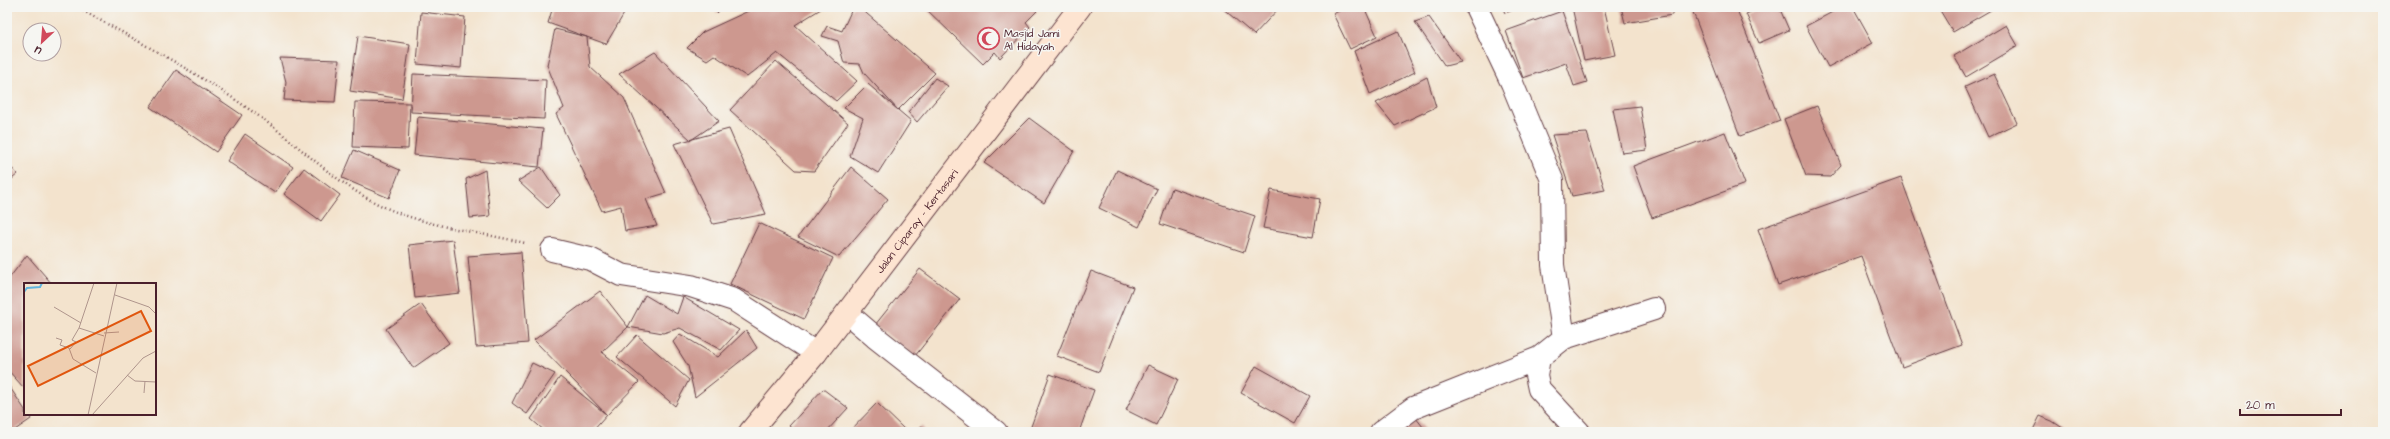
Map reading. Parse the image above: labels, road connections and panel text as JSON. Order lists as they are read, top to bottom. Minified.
{"streets":{"main road":["Jalan Ciparay - Kertasari"]},"places":{"mosque":["Masjid Jami Al Hidayah"]},"scale_bar":"20 m","north":"bottom left"}
